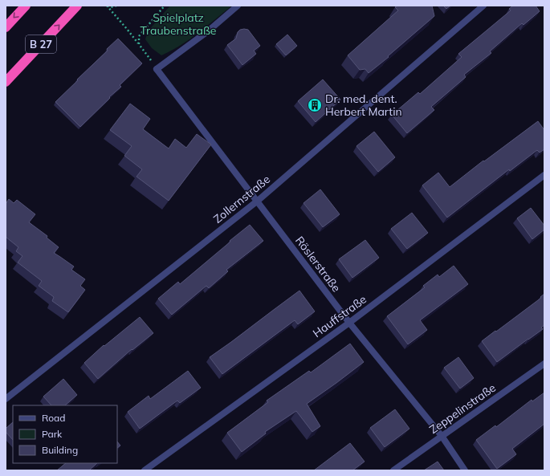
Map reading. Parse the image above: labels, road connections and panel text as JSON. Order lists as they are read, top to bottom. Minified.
{"streets":{"highway":["B 27"],"street":["Zollernstraße","Röslerstraße","Hauffstraße","Zeppelinstraße"]},"crossings":[["Zollernstraße","Röslerstraße"],["Röslerstraße","Hauffstraße"],["Röslerstraße","Zeppelinstraße"]],"parks":["Spielplatz Traubenstraße"],"places":{"building":["Dr. med. dent. Herbert Martin"]},"legend":["Road","Park","Building"]}
